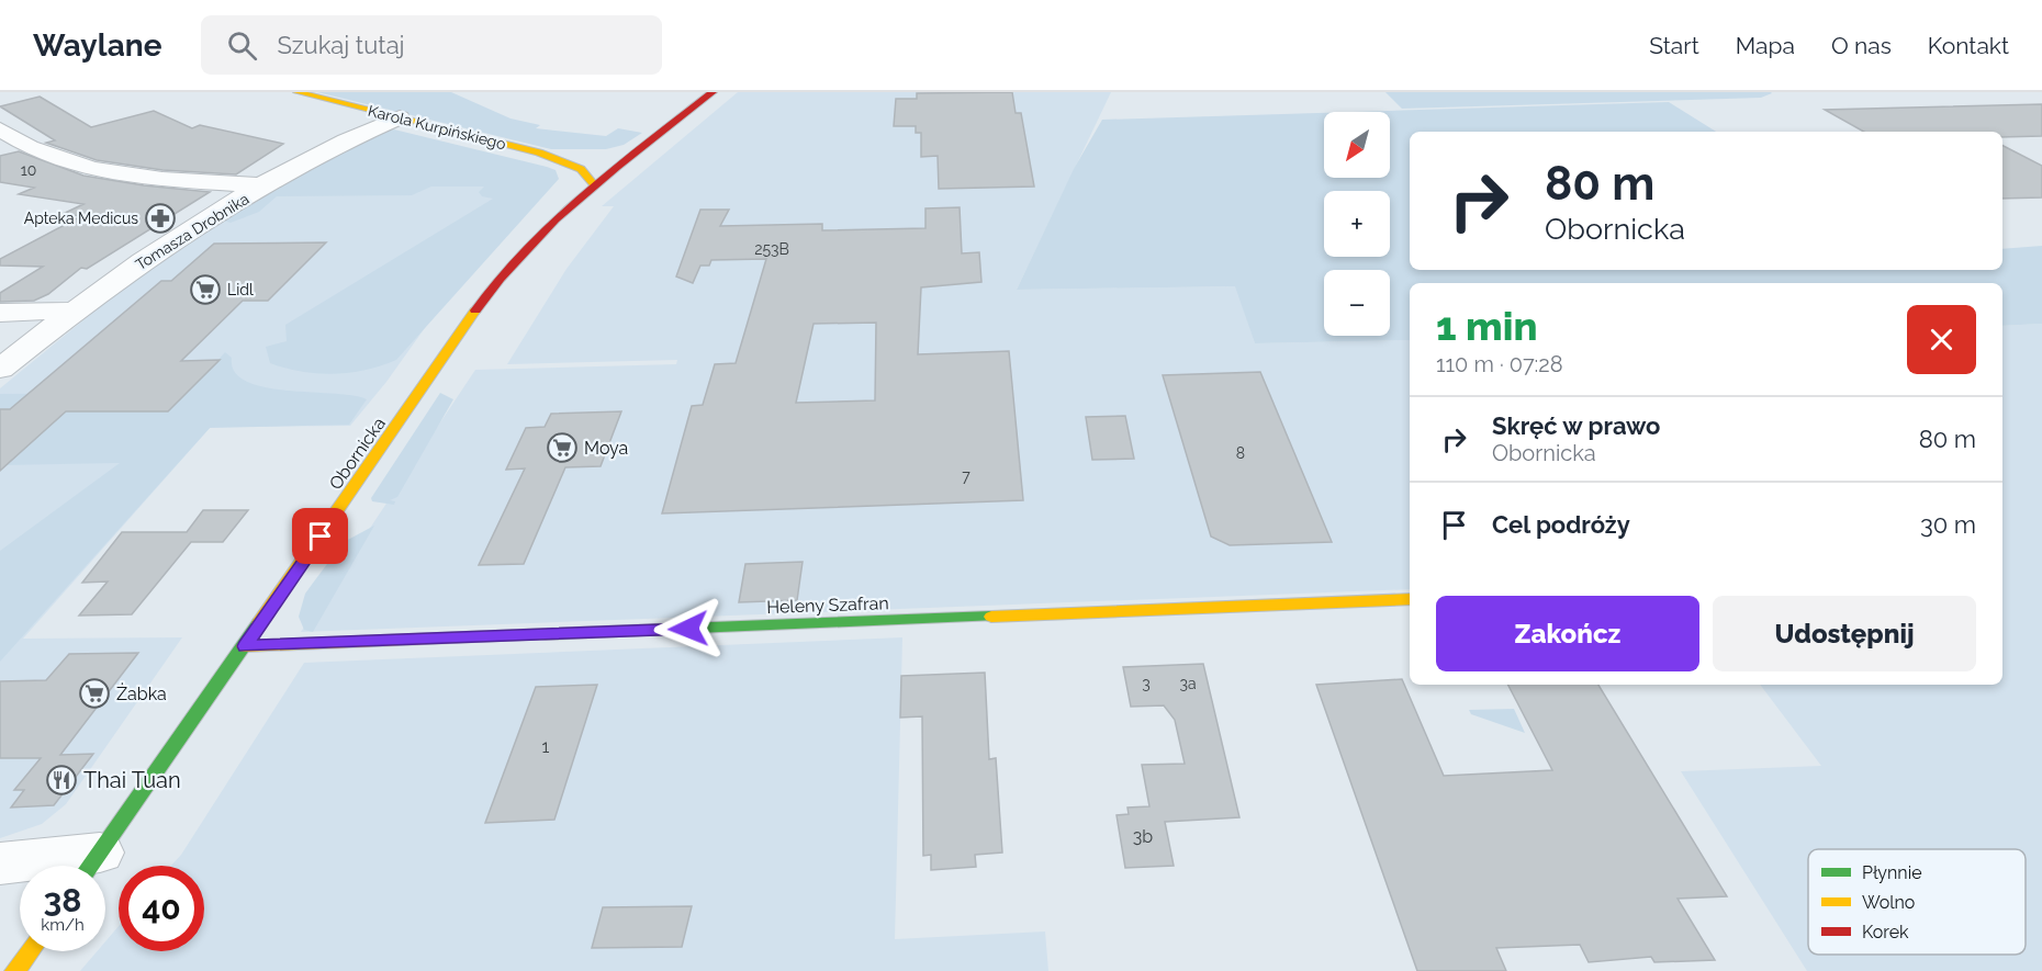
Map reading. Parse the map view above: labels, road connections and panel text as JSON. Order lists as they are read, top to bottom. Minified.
{"streets":{"street":["Karola Kurpińskiego","Tomasza Drobnika","Obornicka","Heleny Szafran"]},"crossings":[["Karola Kurpińskiego","Tomasza Drobnika"],["Karola Kurpińskiego","Obornicka"],["Obornicka","Heleny Szafran"]],"places":{"pharmacy":["Apteka Medicus"],"supermarket":["Lidl","Moya","Żabka"],"restaurant":["Thai Tuan"]},"house_numbers":["10","253B","8","7","3","3a","1","3b"],"legend":["Płynnie","Wolno","Korek"],"north":"bottom left","page":{"header":"Waylane","search":"Szukaj tutaj","nav":["Start","Mapa","O nas","Kontakt"],"map_buttons":["+","−"],"turn":["80 m","Obornicka"],"heading":["1 min","110 m · 07:28"],"list":[{"name":"Skręć w prawo","note":"Obornicka","value":"80 m"},{"name":"Cel podróży","value":"30 m"}],"buttons":["Zakończ","Udostępnij"],"speed":"38 km/h","limit":"40"}}
